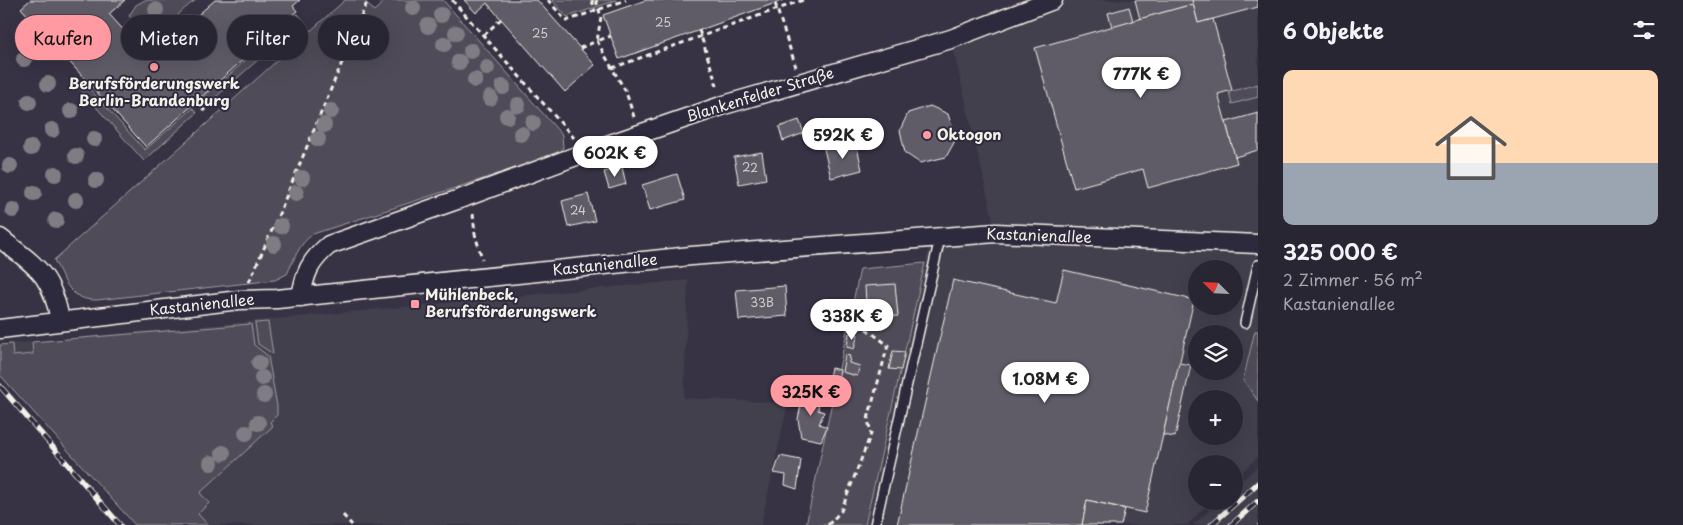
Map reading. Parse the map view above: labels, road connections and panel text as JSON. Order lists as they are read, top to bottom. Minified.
{"streets":{"street":["Blankenfelder Straße","Kastanienallee"]},"crossings":[["Blankenfelder Straße","Kastanienallee"]],"places":{"other":["Berufsförderungswerk Berlin-Brandenburg","Oktogon"],"transit":["Mühlenbeck, Berufsförderungswerk"]},"house_numbers":["25","25","22","24","33B"],"north":"top left","page":{"heading":"6 Objekte","chip":["Kaufen","Mieten","Filter","Neu"],"price":["777K €","592K €","602K €","338K €","1.08M €","325K €"],"list":[{"name":"325 000 €","note":"2 Zimmer · 56 m² · Kastanienallee"}],"map_buttons":["+","−"]}}
